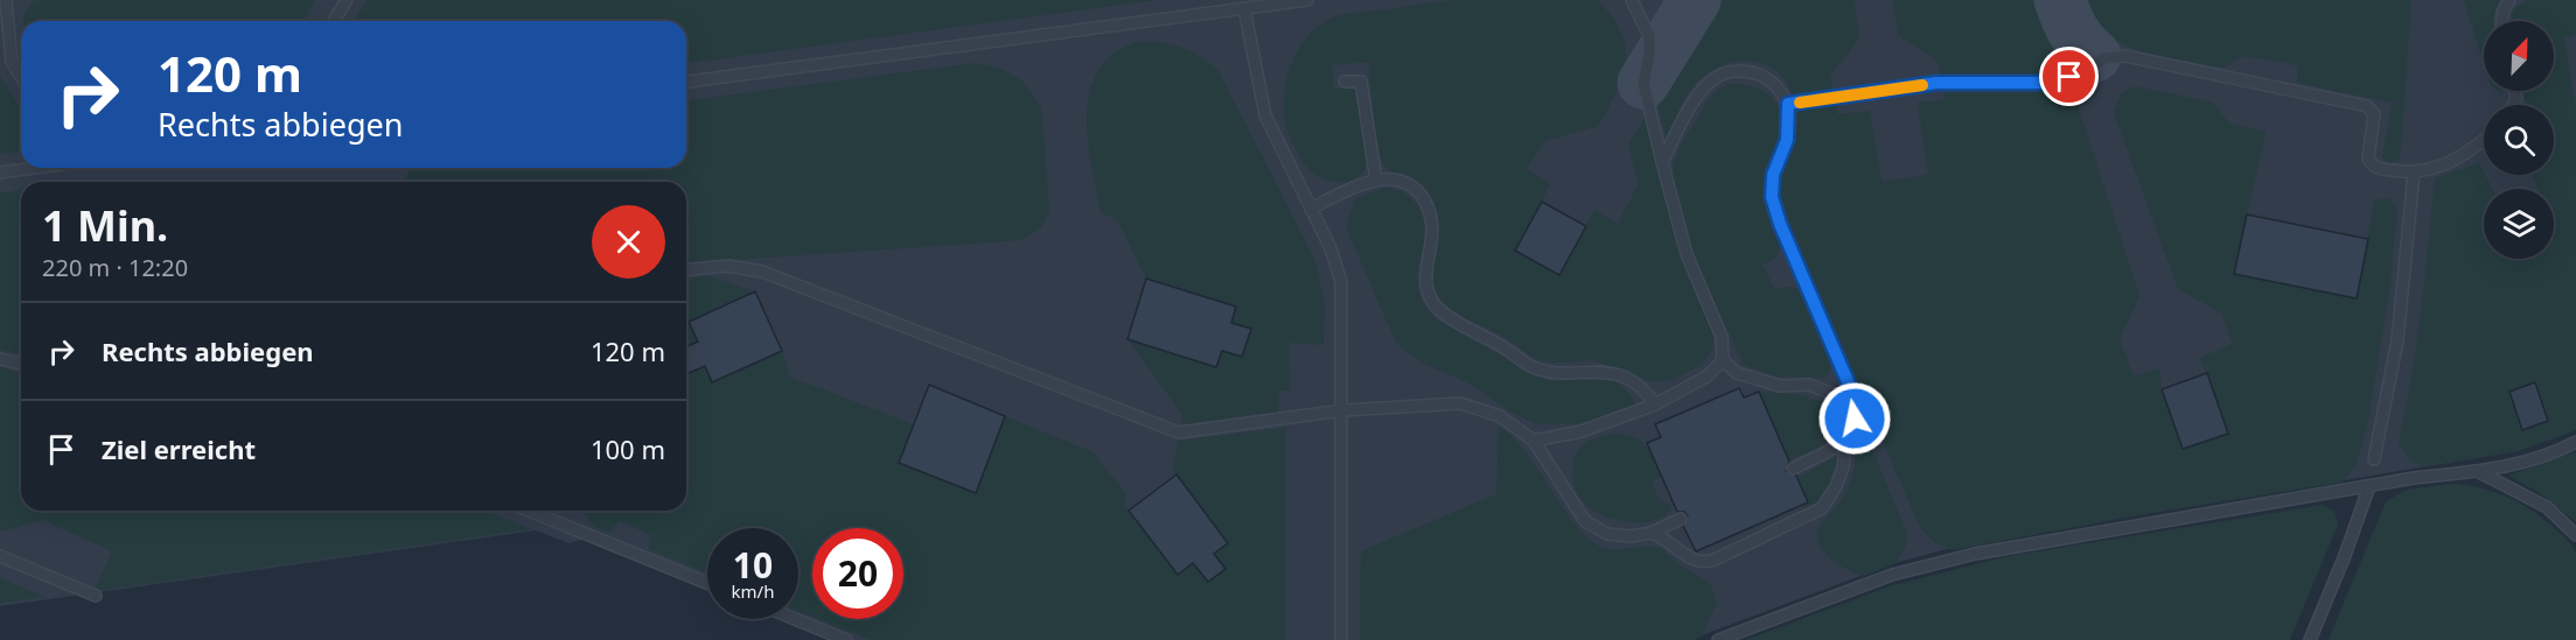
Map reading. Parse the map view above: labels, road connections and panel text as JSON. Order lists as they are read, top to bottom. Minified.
{"north":"top right","page":{"turn":["120 m","Rechts abbiegen"],"heading":["1 Min.","220 m · 12:20"],"list":[{"name":"Rechts abbiegen","value":"120 m"},{"name":"Ziel erreicht","value":"100 m"}],"speed":"10 km/h","limit":"20"}}
